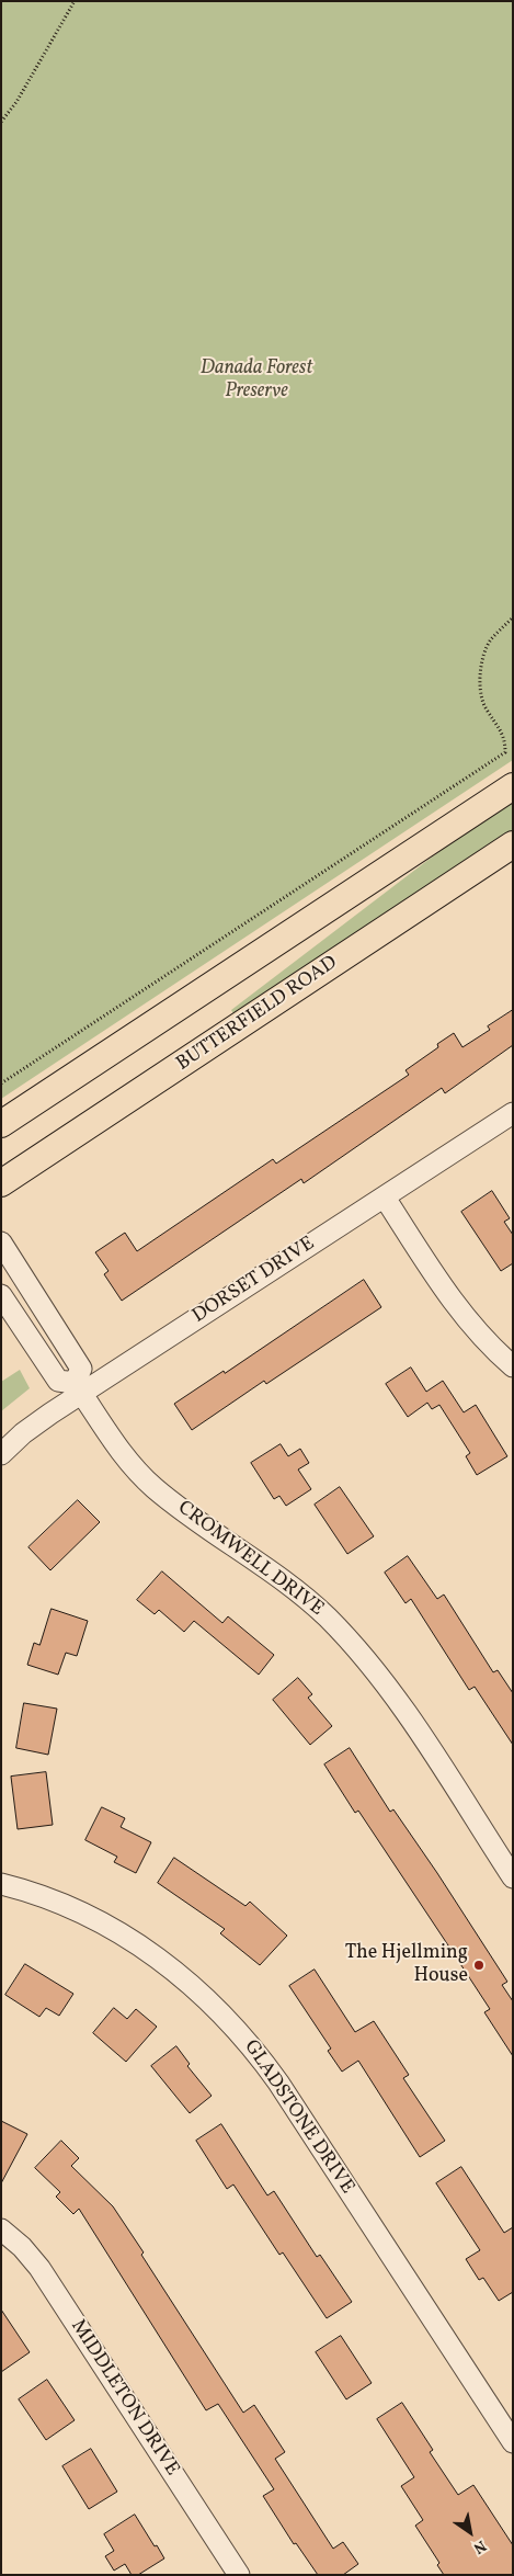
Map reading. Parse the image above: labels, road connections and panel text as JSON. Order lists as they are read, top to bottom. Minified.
{"streets":{"main road":["BUTTERFIELD ROAD"],"street":["DORSET DRIVE","CROMWELL DRIVE","GLADSTONE DRIVE","MIDDLETON DRIVE"]},"crossings":[["DORSET DRIVE","CROMWELL DRIVE"]],"parks":["Danada Forest Preserve"],"places":["The Hjellming House"],"north":"bottom right"}
